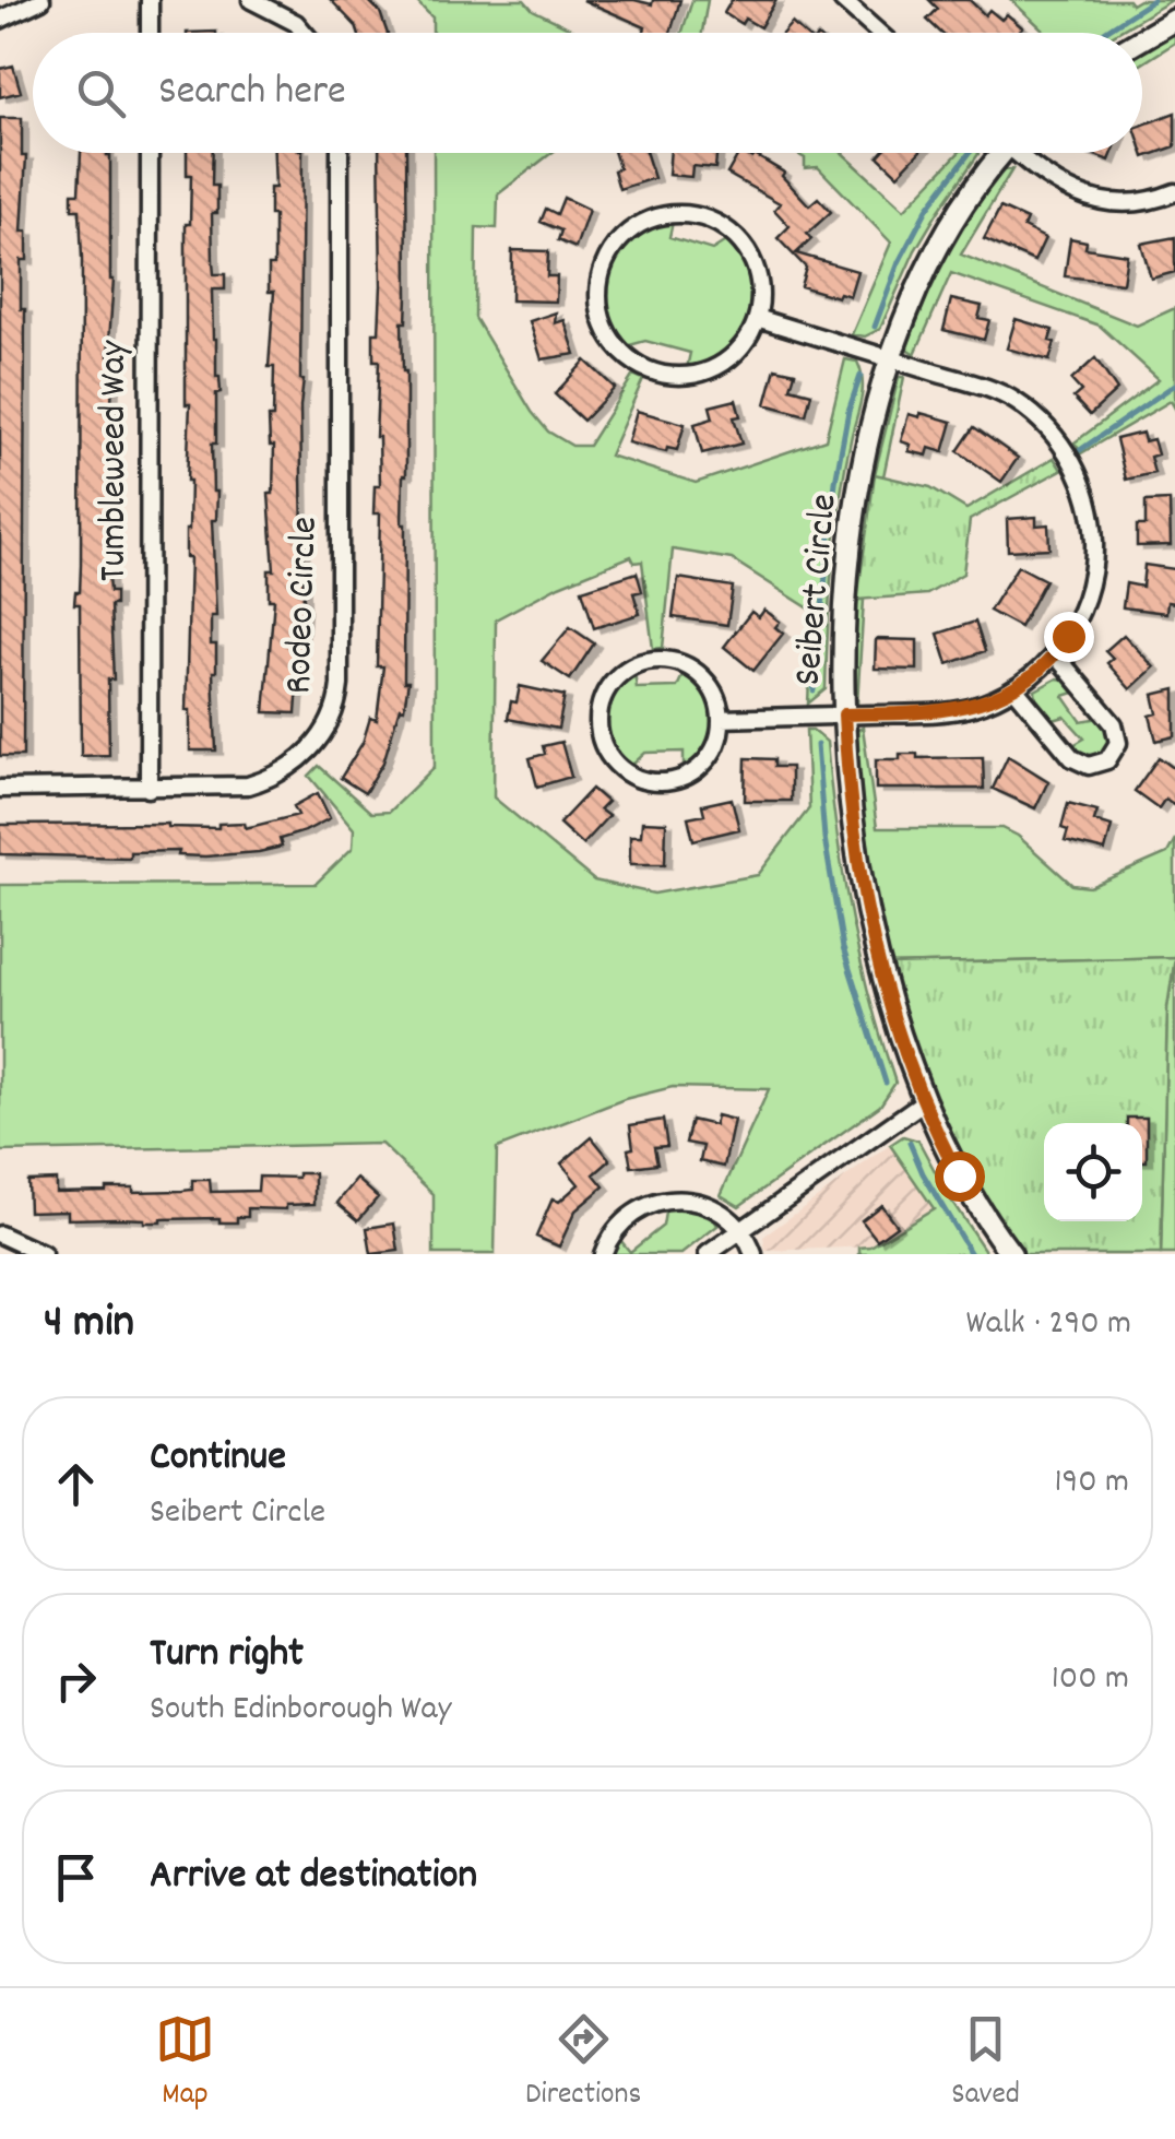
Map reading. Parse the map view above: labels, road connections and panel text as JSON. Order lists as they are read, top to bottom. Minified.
{"streets":{"street":["Tumbleweed Way","Seibert Circle","Rodeo Circle"]},"crossings":[["Tumbleweed Way","Rodeo Circle"]],"page":{"search":"Search here","heading":["4 min","Walk · 290 m"],"list":[["Continue","Seibert Circle","190 m"],["Turn right","South Edinborough Way","100 m"],"Arrive at destination"],"nav":["Map","Directions","Saved"]}}
